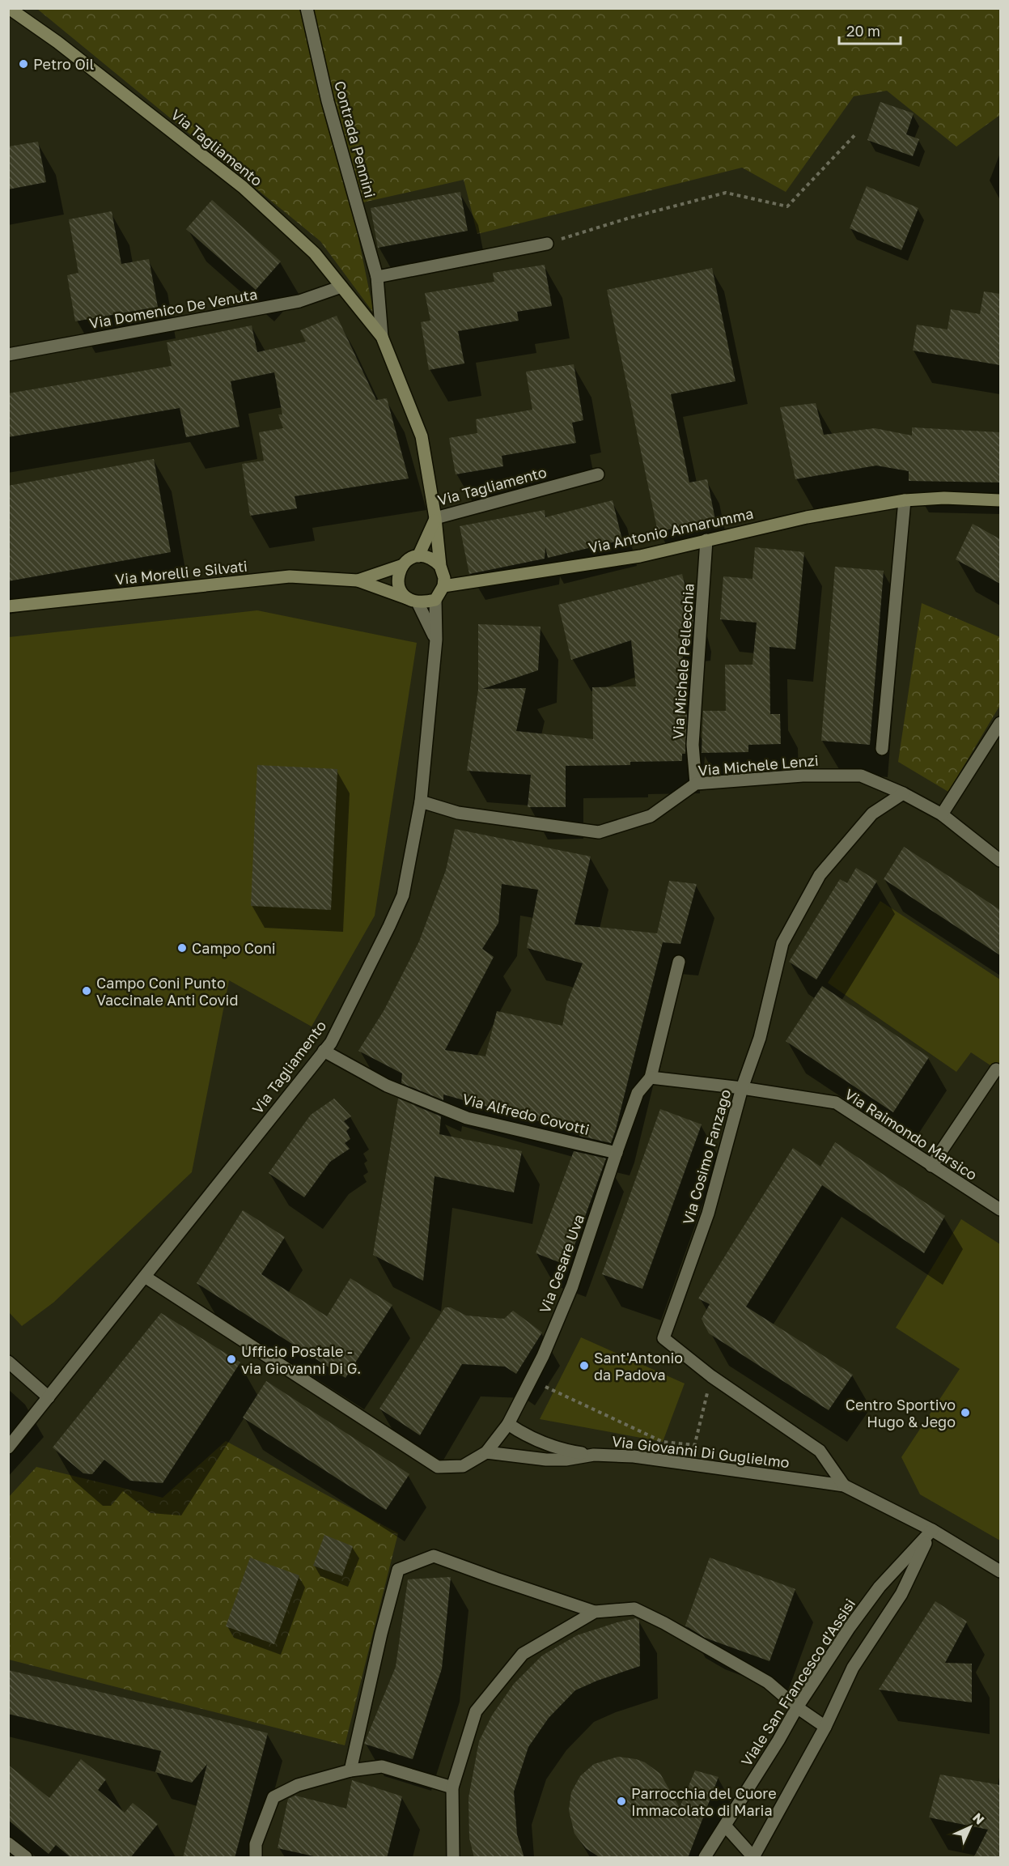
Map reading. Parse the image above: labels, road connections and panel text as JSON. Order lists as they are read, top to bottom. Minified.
{"streets":{"main road":["Via Tagliamento","Via Antonio Annarumma","Via Morelli e Silvati"],"street":["Contrada Pennini","Via Domenico De Venuta","Via Michele Pellecchia","Via Michele Lenzi","Via Alfredo Covotti","Via Raimondo Marsico","Via Cosimo Fanzago","Via Cesare Uva","Via Giovanni Di Guglielmo","Viale San Francesco d'Assisi"]},"crossings":[["Contrada Pennini","Via Tagliamento"],["Via Tagliamento","Via Domenico De Venuta"],["Via Tagliamento","Via Antonio Annarumma"],["Via Tagliamento","Via Michele Lenzi"],["Via Tagliamento","Via Alfredo Covotti"],["Via Antonio Annarumma","Via Michele Pellecchia"],["Via Michele Pellecchia","Via Michele Lenzi"],["Via Michele Lenzi","Via Cosimo Fanzago"],["Via Alfredo Covotti","Via Cesare Uva"],["Via Raimondo Marsico","Via Cosimo Fanzago"],["Via Cosimo Fanzago","Via Giovanni Di Guglielmo"],["Via Cesare Uva","Via Giovanni Di Guglielmo"],["Via Giovanni Di Guglielmo","Viale San Francesco d'Assisi"]],"places":["Petro Oil","Campo Coni","Campo Coni Punto Vaccinale Anti Covid","Ufficio Postale - via Giovanni Di G.","Sant'Antonio da Padova","Centro Sportivo Hugo & Jego","Parrocchia del Cuore Immacolato di Maria"],"scale_bar":"20 m","north":"top right"}
